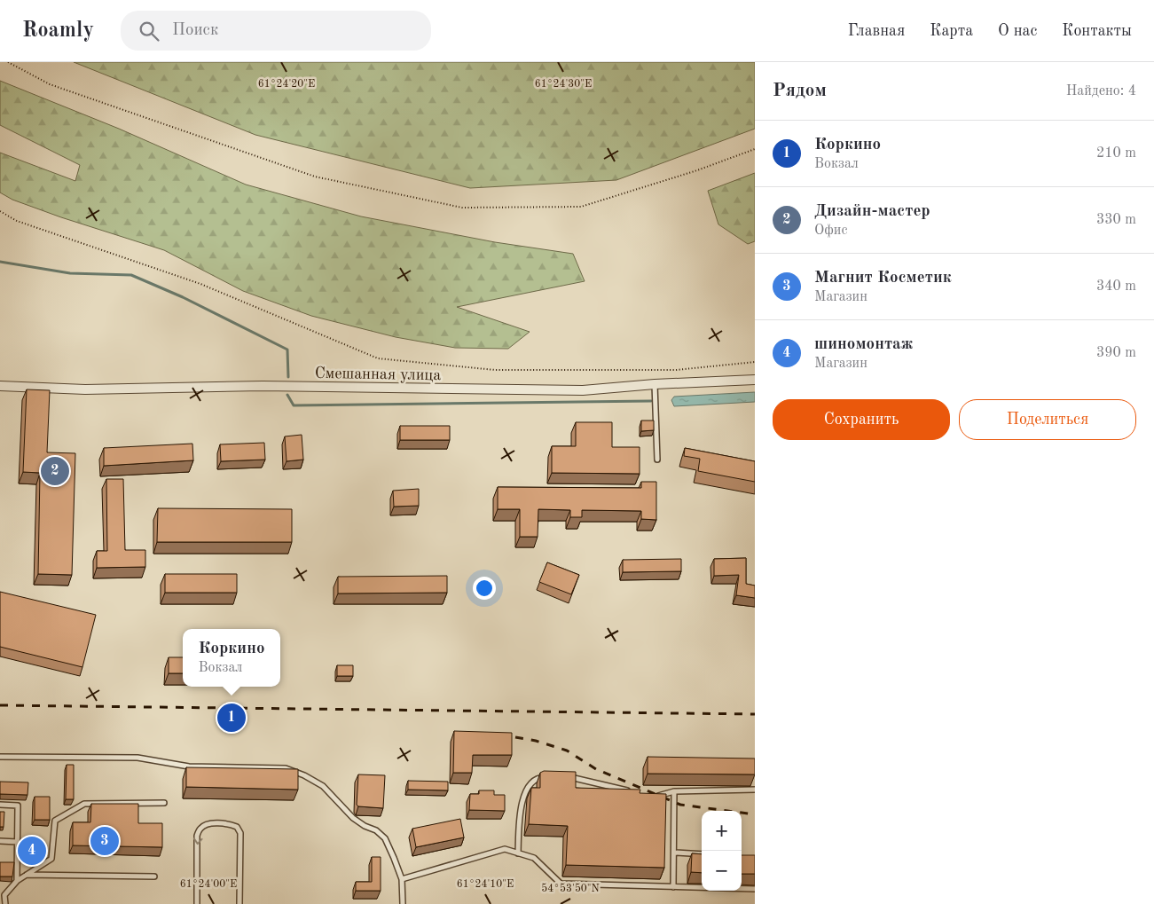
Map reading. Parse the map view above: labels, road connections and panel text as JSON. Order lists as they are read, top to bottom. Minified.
{"streets":{"street":["Смешанная улица"]},"page":{"header":"Roamly","search":"Поиск","nav":["Главная","Карта","О нас","Контакты"],"heading":["Рядом","Найдено: 4"],"list":[{"mark":"1","name":"Коркино","note":"Вокзал","value":"210 m"},{"mark":"2","name":"Дизайн-мастер","note":"Офис","value":"330 m"},{"mark":"3","name":"Магнит Косметик","note":"Магазин","value":"340 m"},{"mark":"4","name":"шиномонтаж","note":"Магазин","value":"390 m"}],"buttons":["Сохранить","Поделиться"],"pins":["2","1","3","4"],"popup":["Коркино","Вокзал"],"map_buttons":["+","−"]},"coordinates":["61°24'20\"E","61°24'30\"E","61°24'00\"E","61°24'10\"E","54°53'50\"N"]}
